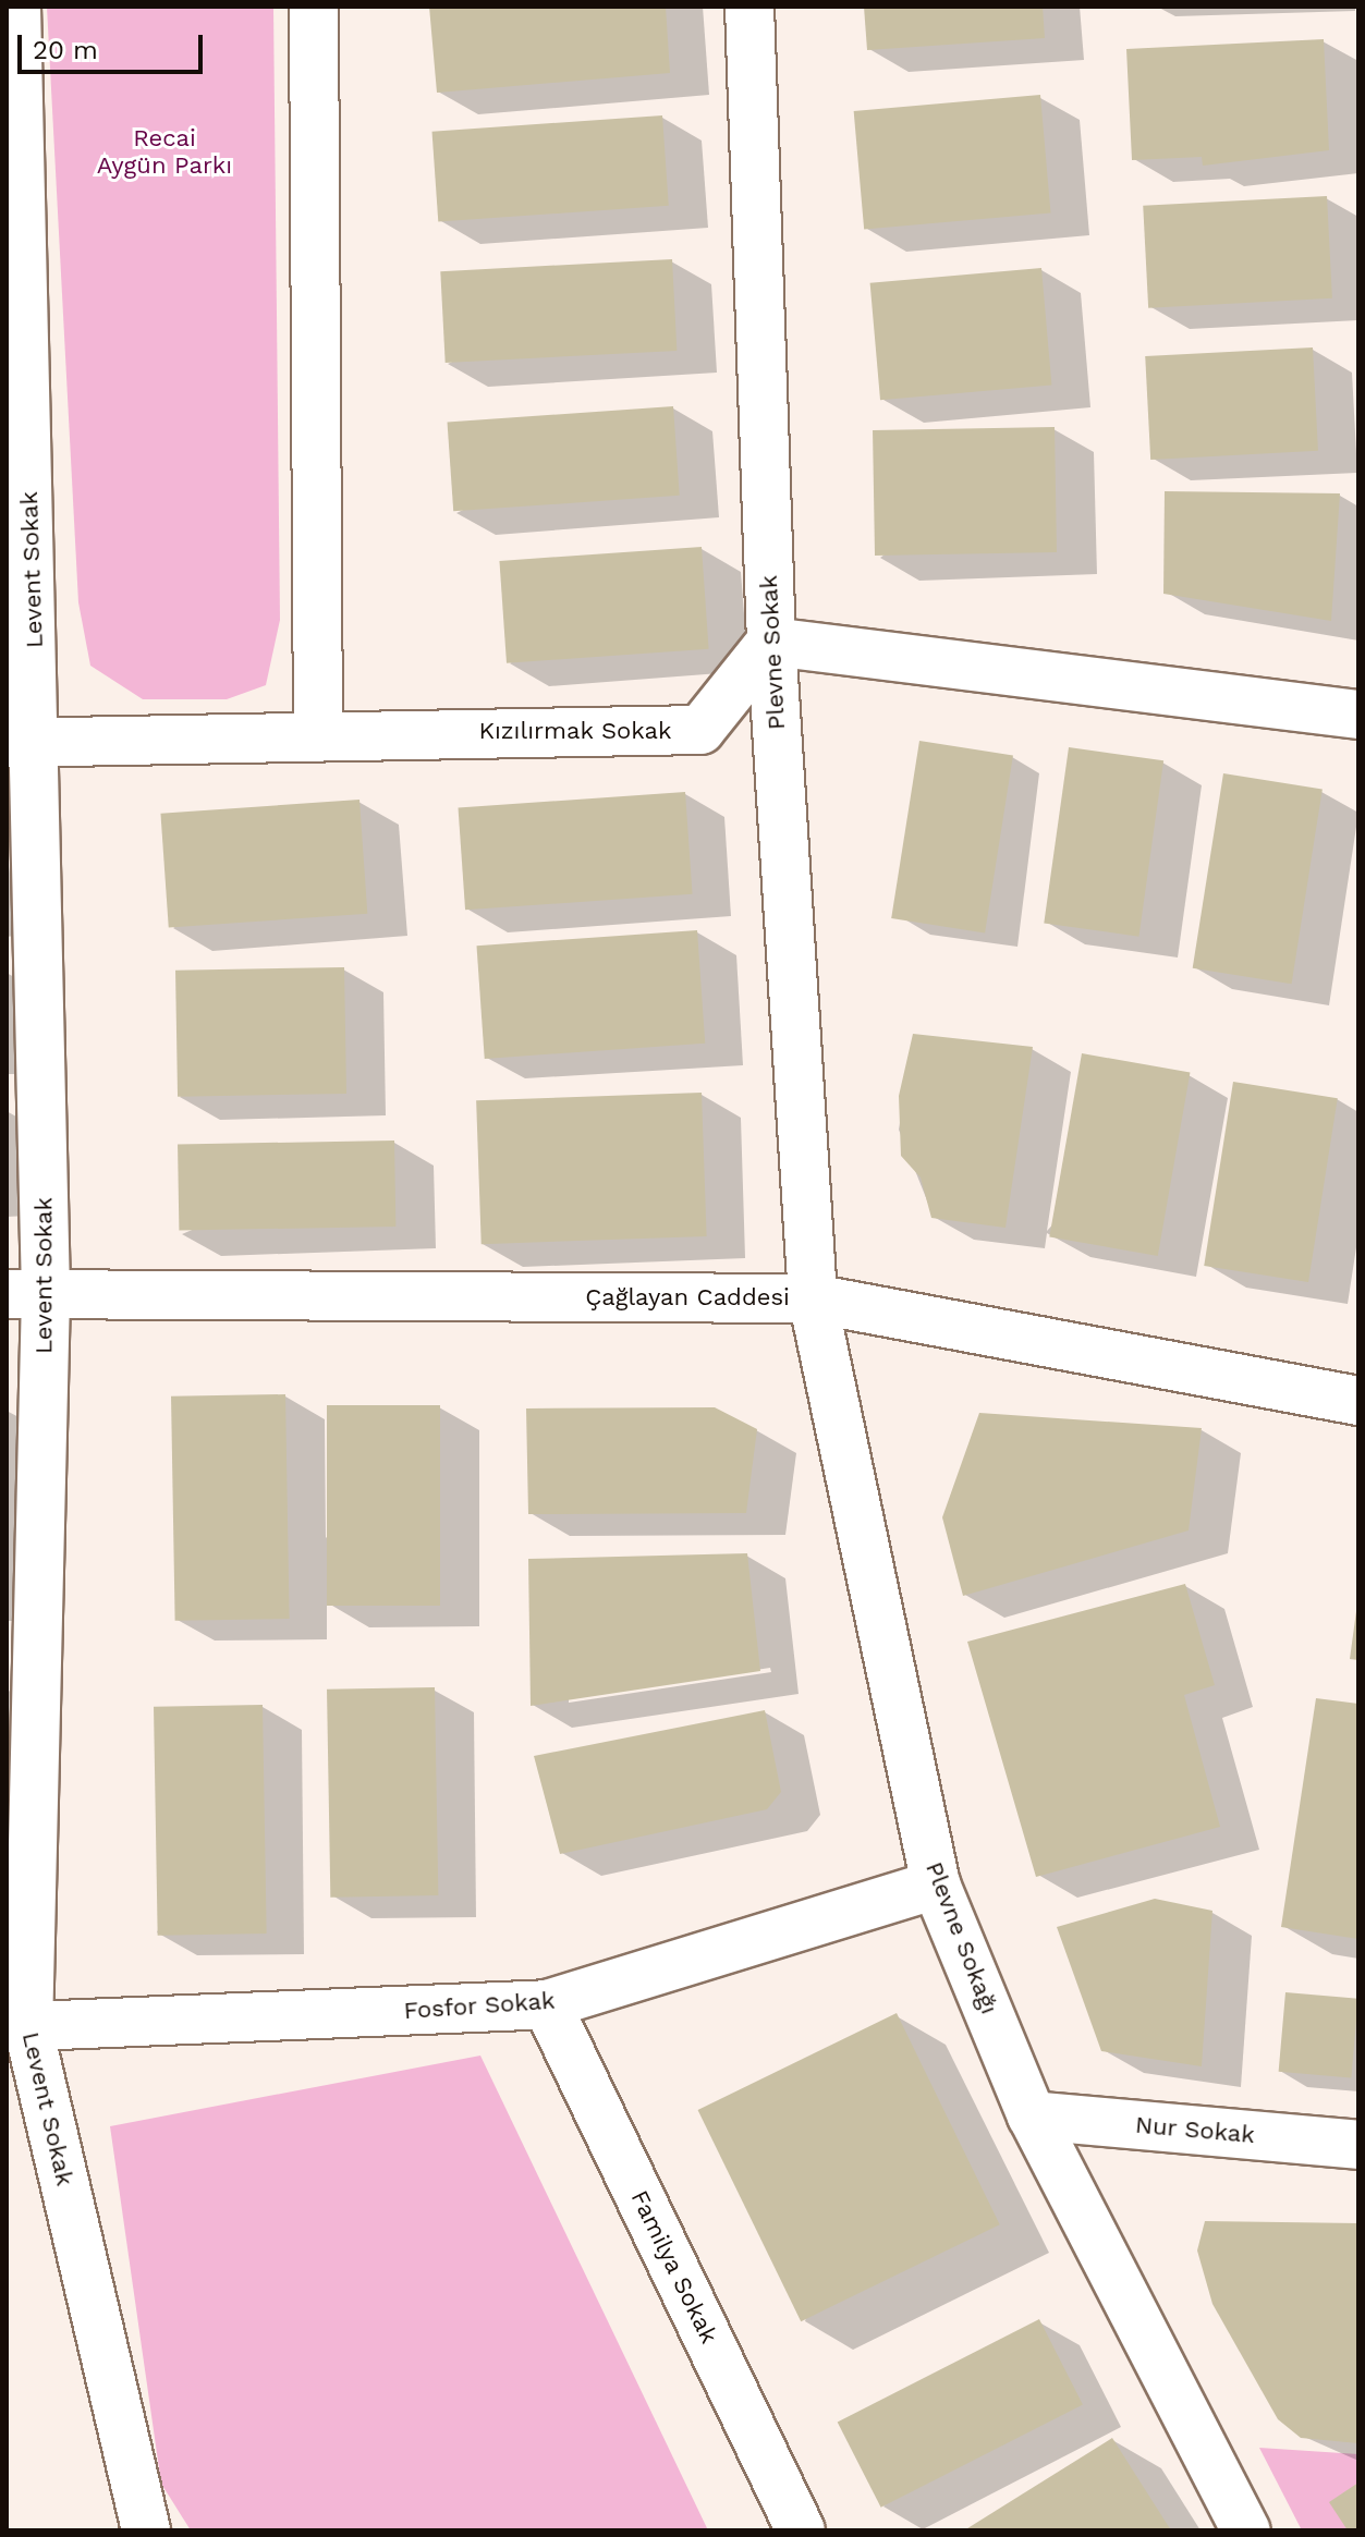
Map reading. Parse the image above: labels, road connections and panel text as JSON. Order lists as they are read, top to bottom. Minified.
{"streets":{"street":["Levent Sokak","Plevne Sokak","Kızılırmak Sokak","Çağlayan Caddesi","Plevne Sokağı","Fosfor Sokak","Nur Sokak","Familya Sokak"]},"crossings":[["Levent Sokak","Kızılırmak Sokak"],["Levent Sokak","Çağlayan Caddesi"],["Levent Sokak","Fosfor Sokak"],["Plevne Sokak","Kızılırmak Sokak"],["Plevne Sokak","Çağlayan Caddesi"],["Plevne Sokak","Plevne Sokağı"],["Çağlayan Caddesi","Plevne Sokağı"],["Plevne Sokağı","Fosfor Sokak"],["Plevne Sokağı","Nur Sokak"],["Fosfor Sokak","Familya Sokak"]],"parks":["Recai Aygün Parkı"],"scale_bar":"20 m"}
